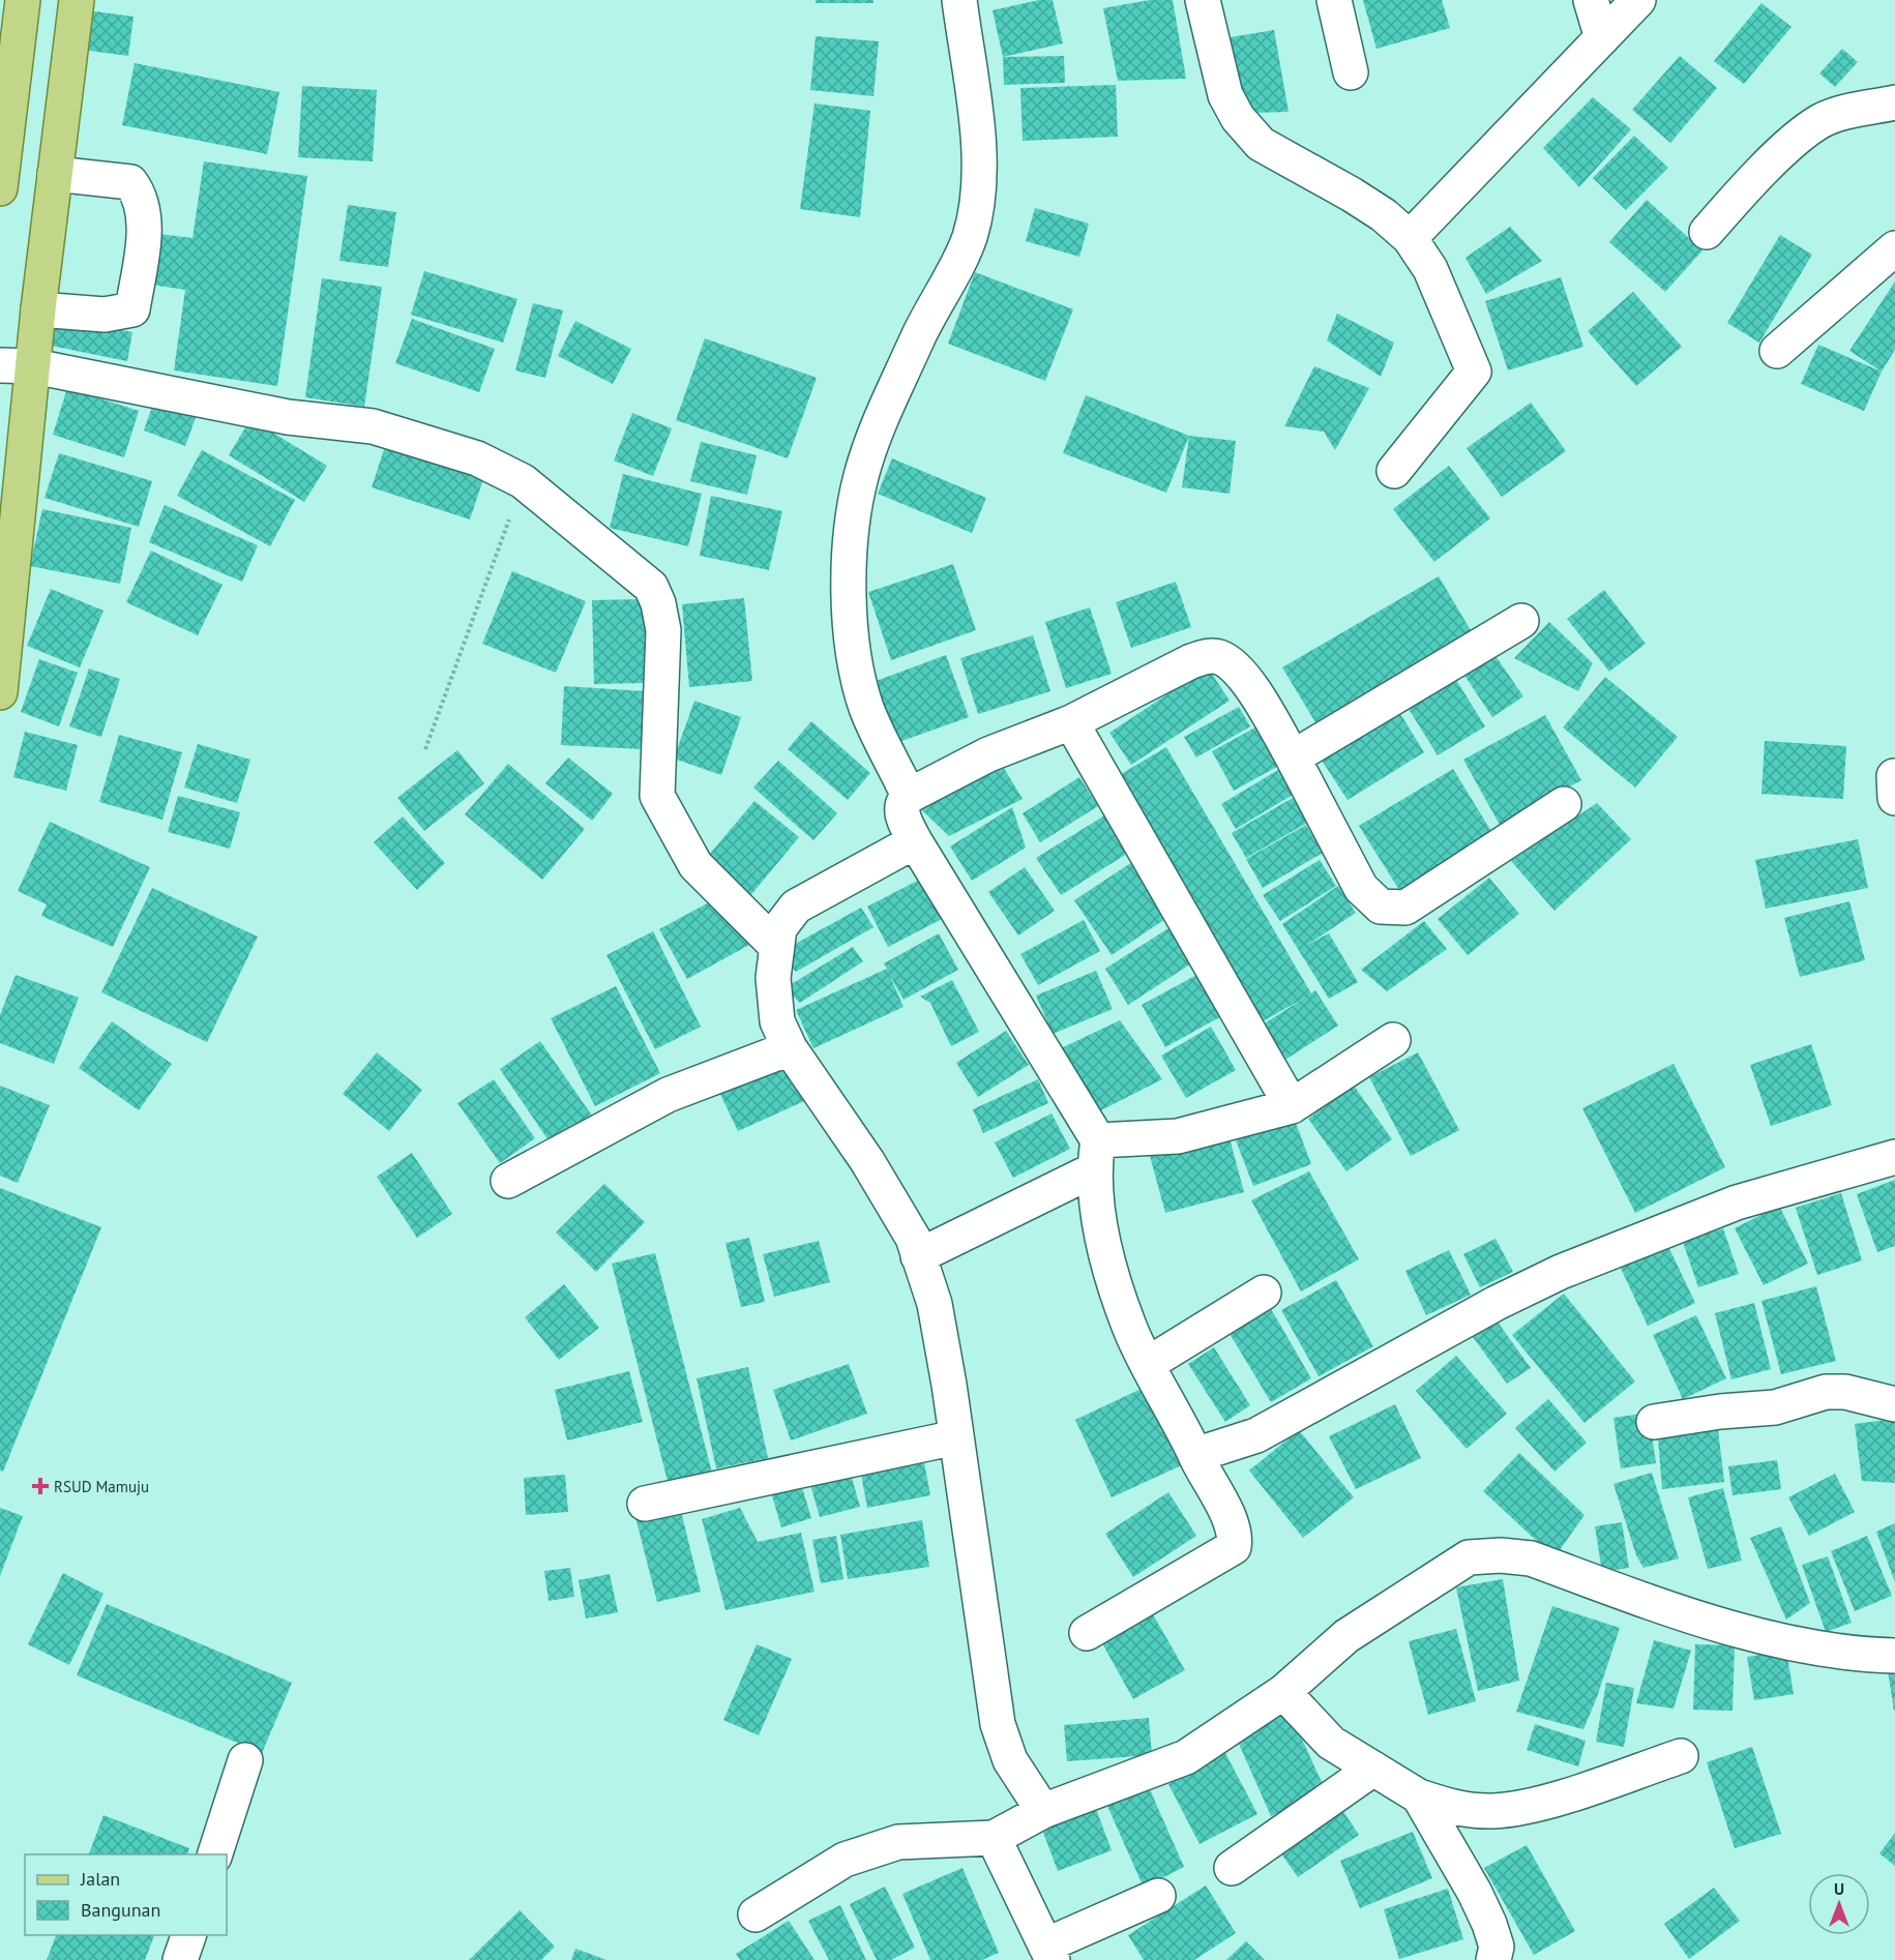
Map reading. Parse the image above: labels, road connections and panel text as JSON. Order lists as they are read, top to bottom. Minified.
{"places":{"health":["RSUD Mamuju"]},"legend":["Jalan","Bangunan"],"north":"top"}
